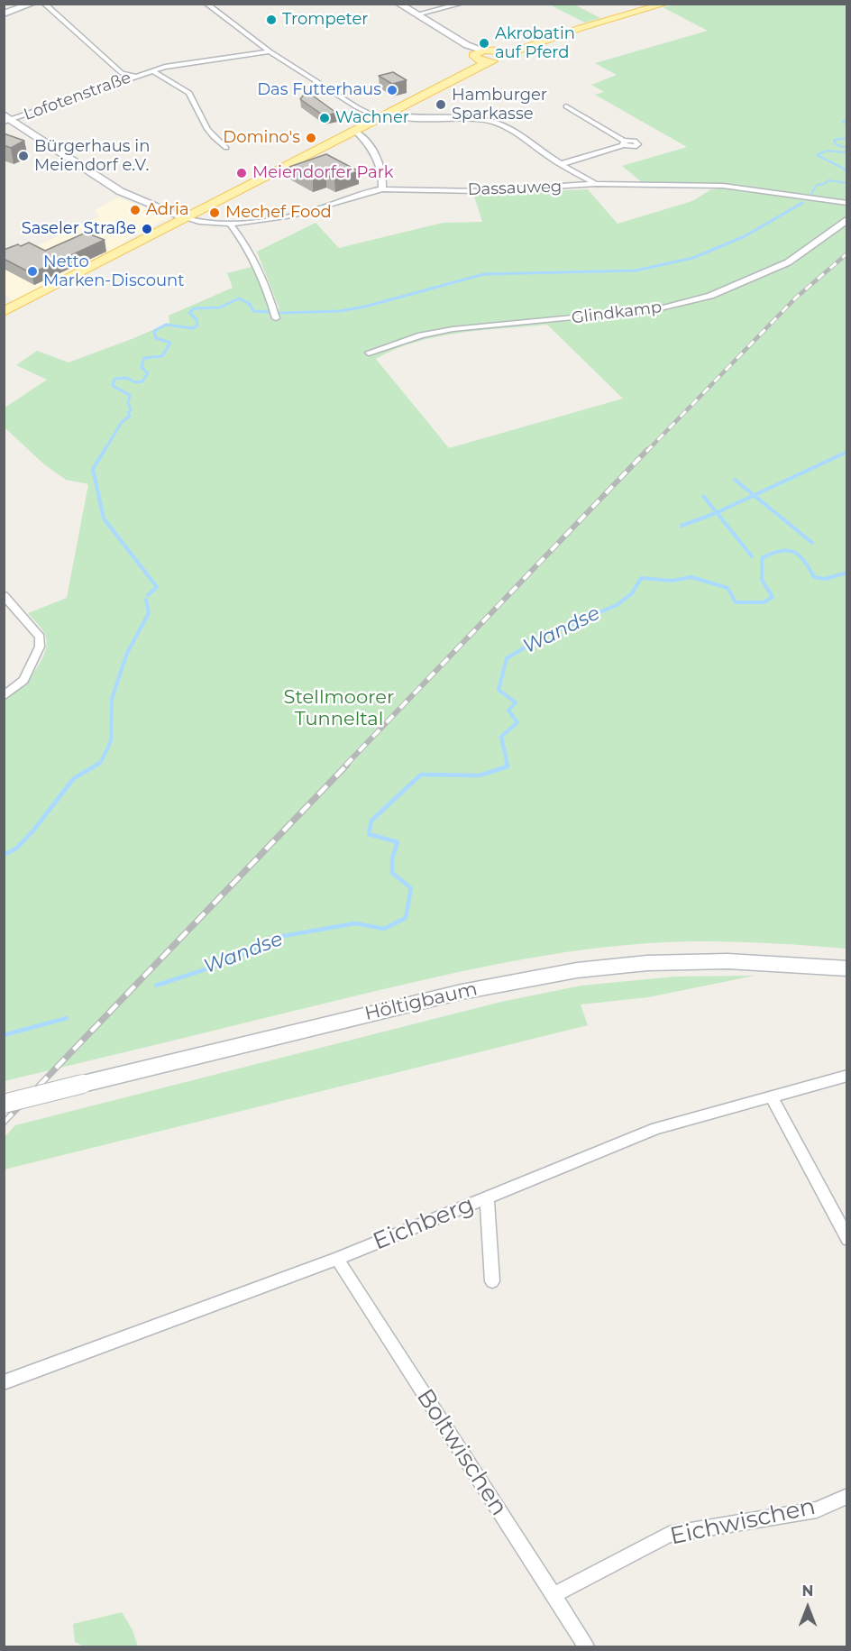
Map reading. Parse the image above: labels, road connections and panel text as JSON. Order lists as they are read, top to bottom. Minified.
{"streets":{"street":["Lofotenstraße","Dassauweg","Glindkamp","Höltigbaum","Eichberg","Boltwischen","Eichwischen"]},"crossings":[["Eichberg","Boltwischen"],["Boltwischen","Eichwischen"]],"water":["Wandse"],"parks":["Stellmoorer Tunneltal"],"places":["Trompeter","Akrobatin auf Pferd","Das Futterhaus","Hamburger Sparkasse","Wachner","Domino's","Bürgerhaus in Meiendorf e.V.","Meiendorfer Park","Adria","Mechef Food","Saseler Straße","Netto Marken-Discount"],"north":"top"}
